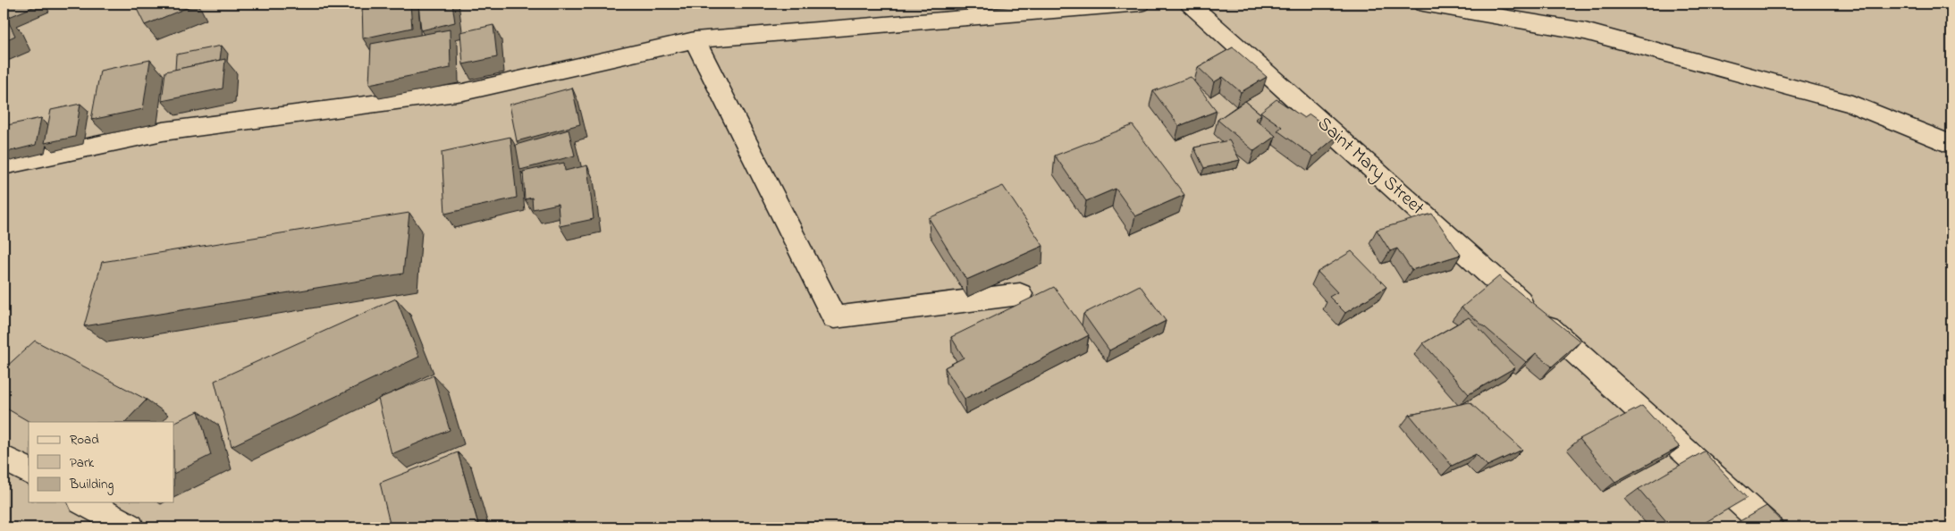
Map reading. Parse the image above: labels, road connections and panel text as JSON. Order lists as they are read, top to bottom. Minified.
{"streets":{"street":["Saint Mary Street"]},"legend":["Road","Park","Building"]}
